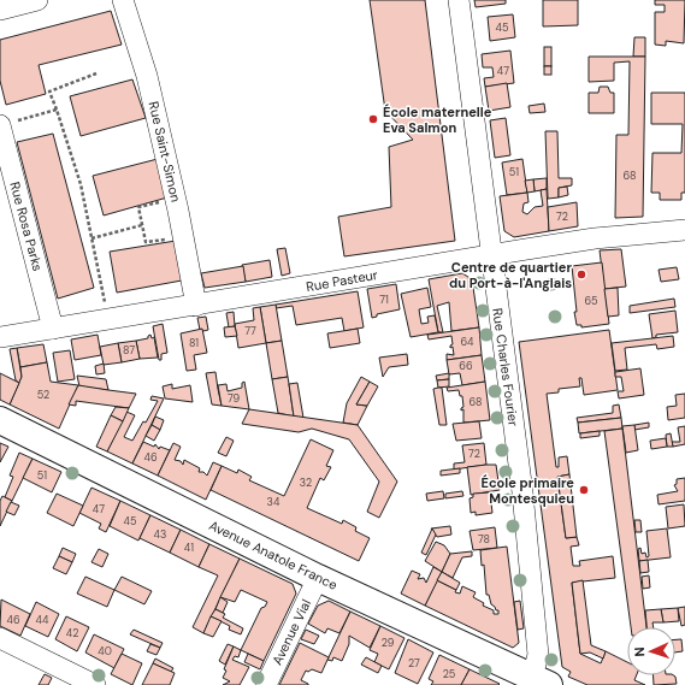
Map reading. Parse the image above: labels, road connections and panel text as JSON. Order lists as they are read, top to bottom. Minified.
{"streets":{"main road":["Avenue Anatole France"],"street":["Rue Saint-Simon","Rue Rosa Parks","Rue Pasteur","Rue Charles Fourier","Avenue Vial"]},"crossings":[["Rue Saint-Simon","Rue Pasteur"],["Rue Rosa Parks","Rue Pasteur"],["Rue Pasteur","Rue Charles Fourier"],["Rue Charles Fourier","Avenue Anatole France"],["Avenue Anatole France","Avenue Vial"]],"places":["École maternelle Eva Salmon","Centre de quartier du Port-à-l'Anglais","École primaire Montesquieu"],"house_numbers":["45","47","51","68","72","71","65","77","64","81","87","66","52","79","68","72","46","51","32","34","47","45","43","78","41","46","44","42","29","40","27","25"],"north":"left"}
